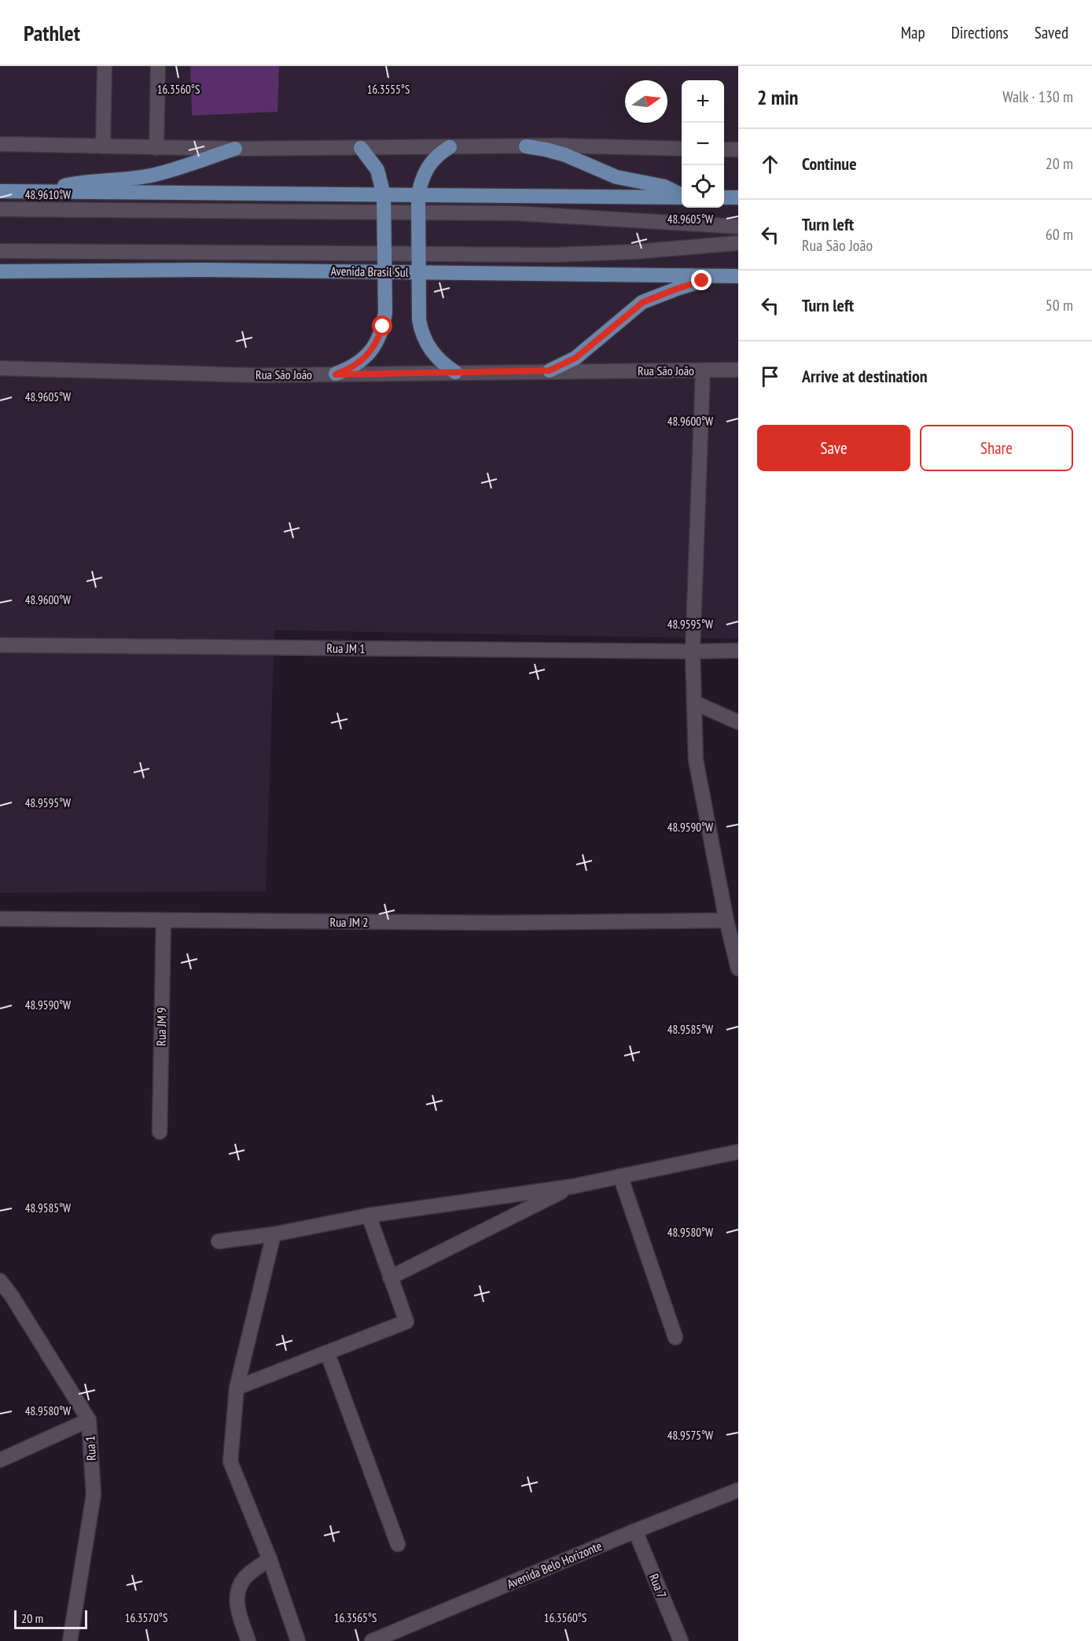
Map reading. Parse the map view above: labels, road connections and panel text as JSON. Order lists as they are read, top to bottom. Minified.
{"streets":{"main road":["Avenida Brasil Sul"],"street":["Rua São João","Rua JM 1","Rua JM 2","Rua JM 9","Rua 1","Avenida Belo Horizonte","Rua 7"]},"crossings":[["Rua JM 2","Rua JM 9"],["Avenida Belo Horizonte","Rua 7"]],"scale_bar":"20 m","north":"right","page":{"header":"Pathlet","nav":["Map","Directions","Saved"],"heading":["2 min","Walk · 130 m"],"map_buttons":["+","−"],"list":[["Continue","20 m"],["Turn left","Rua São João","60 m"],["Turn left","50 m"],"Arrive at destination"],"buttons":["Save","Share"],"scale":"20 m"},"coordinates":["16.3560°S","16.3555°S","48.9610°W","48.9605°W","48.9600°W","48.9595°W","48.9590°W","48.9585°W","48.9580°W","48.9575°W","16.3570°S","16.3565°S"]}
